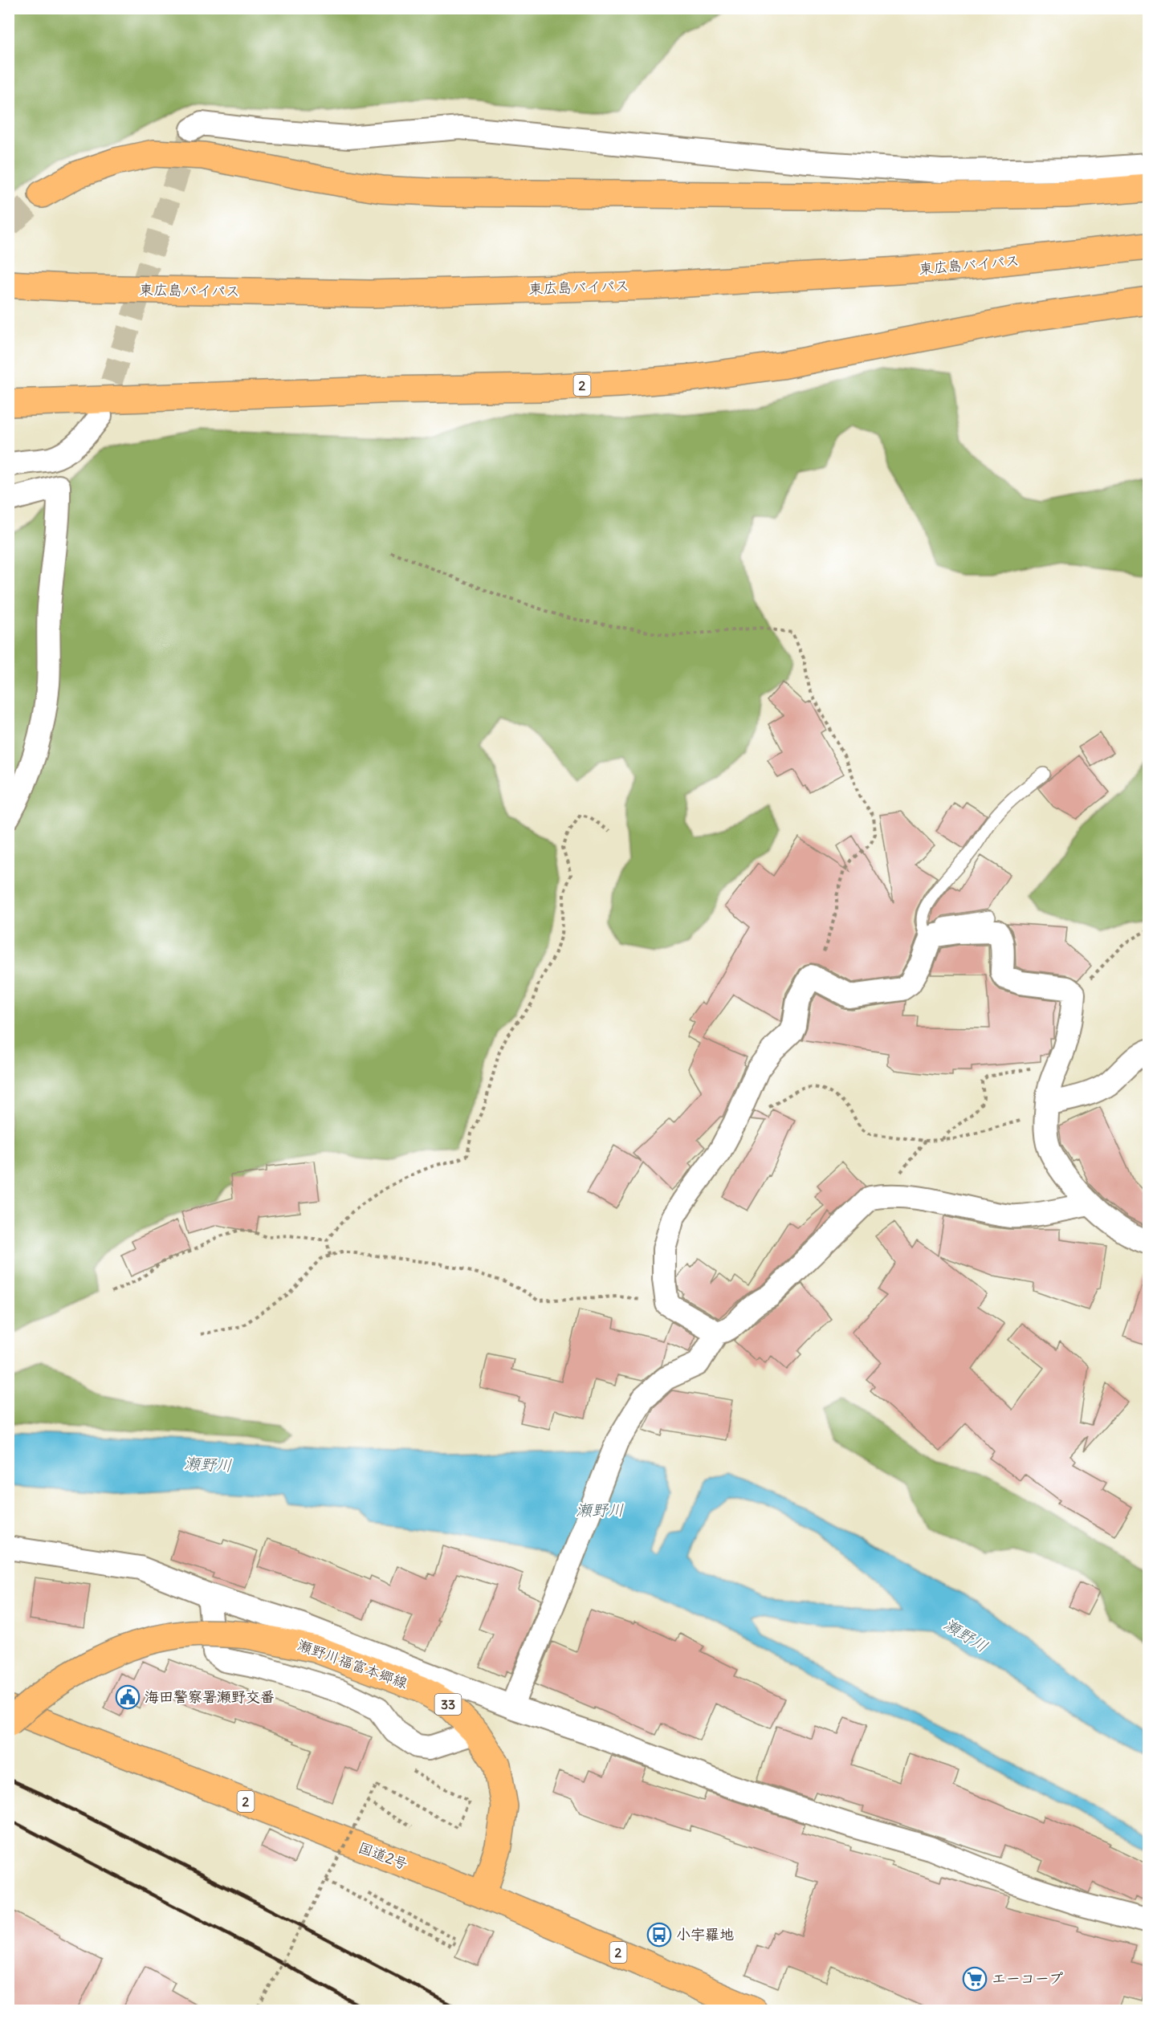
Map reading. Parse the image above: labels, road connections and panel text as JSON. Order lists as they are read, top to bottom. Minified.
{"streets":{"main road":["東広島バイパス","2","瀬野川福富本郷線","33","国道2号"]},"crossings":[["瀬野川福富本郷線","国道2号"]],"water":["瀬野川"],"places":{"public building":["海田警察署瀬野交番"],"bus stop":["小宇羅地"],"supermarket":["エーコープ"]}}
